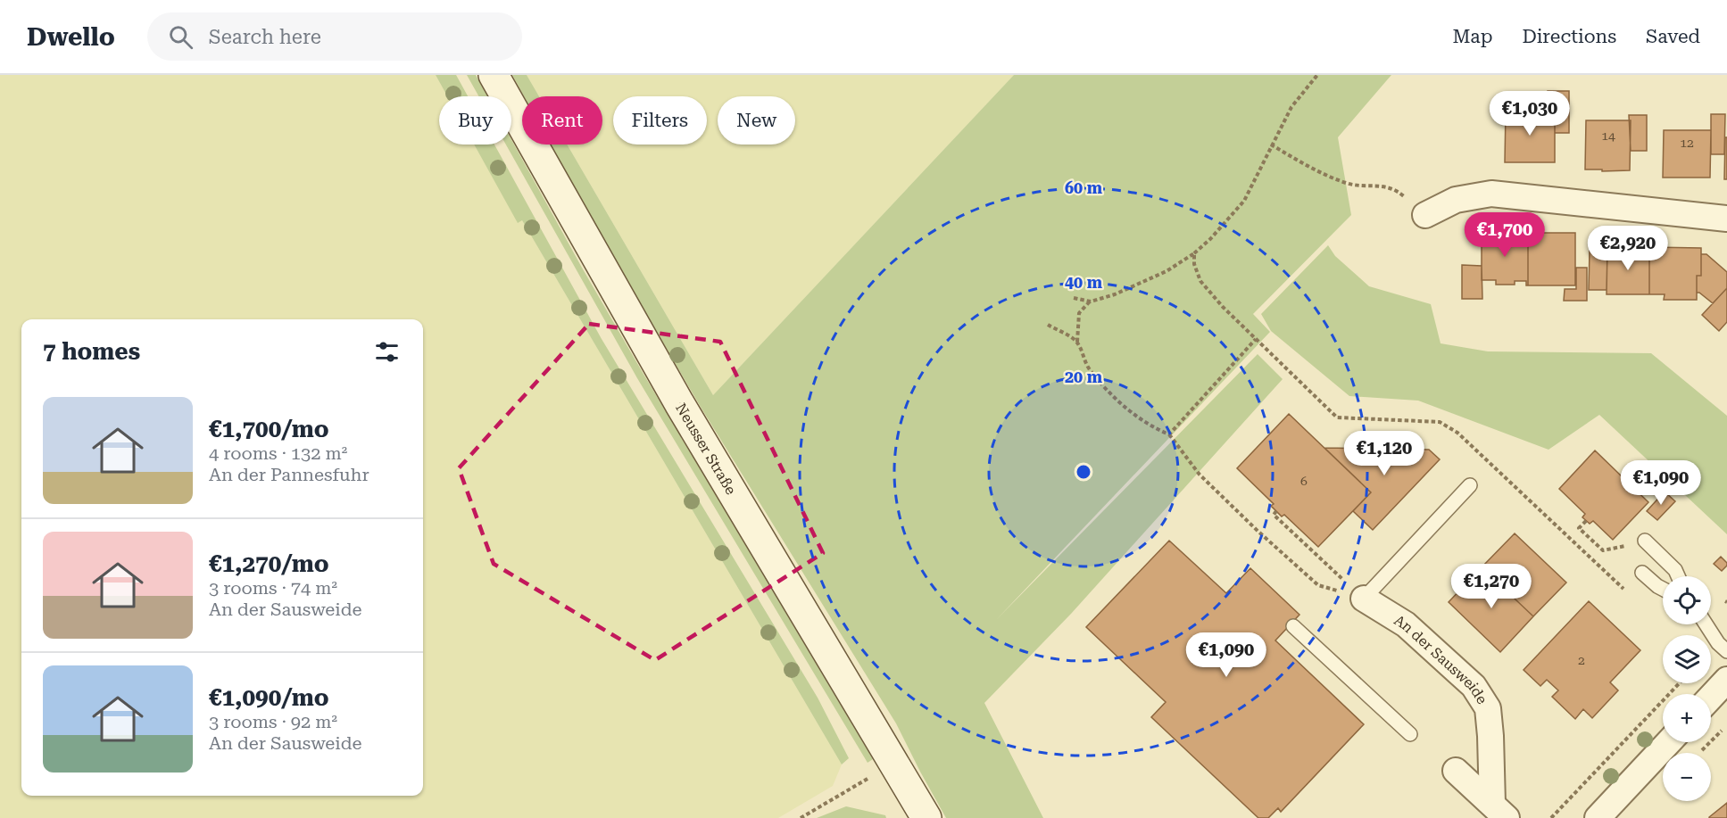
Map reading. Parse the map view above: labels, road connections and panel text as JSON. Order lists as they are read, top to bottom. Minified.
{"streets":{"main road":["Neusser Straße"],"street":["An der Sausweide"]},"house_numbers":["14","12","6","2"],"page":{"header":"Dwello","search":"Search here","nav":["Map","Directions","Saved"],"price":["€1,030","€1,700","€2,920","€1,120","€1,090","€1,270","€1,090"],"chip":["Buy","Rent","Filters","New"],"heading":"7 homes","list":[{"name":"€1,700/mo","note":"4 rooms · 132 m² · An der Pannesfuhr"},{"name":"€1,270/mo","note":"3 rooms · 74 m² · An der Sausweide"},{"name":"€1,090/mo","note":"3 rooms · 92 m² · An der Sausweide"}],"map_buttons":["+","−"]},"rings":["60 m","40 m","20 m"]}
